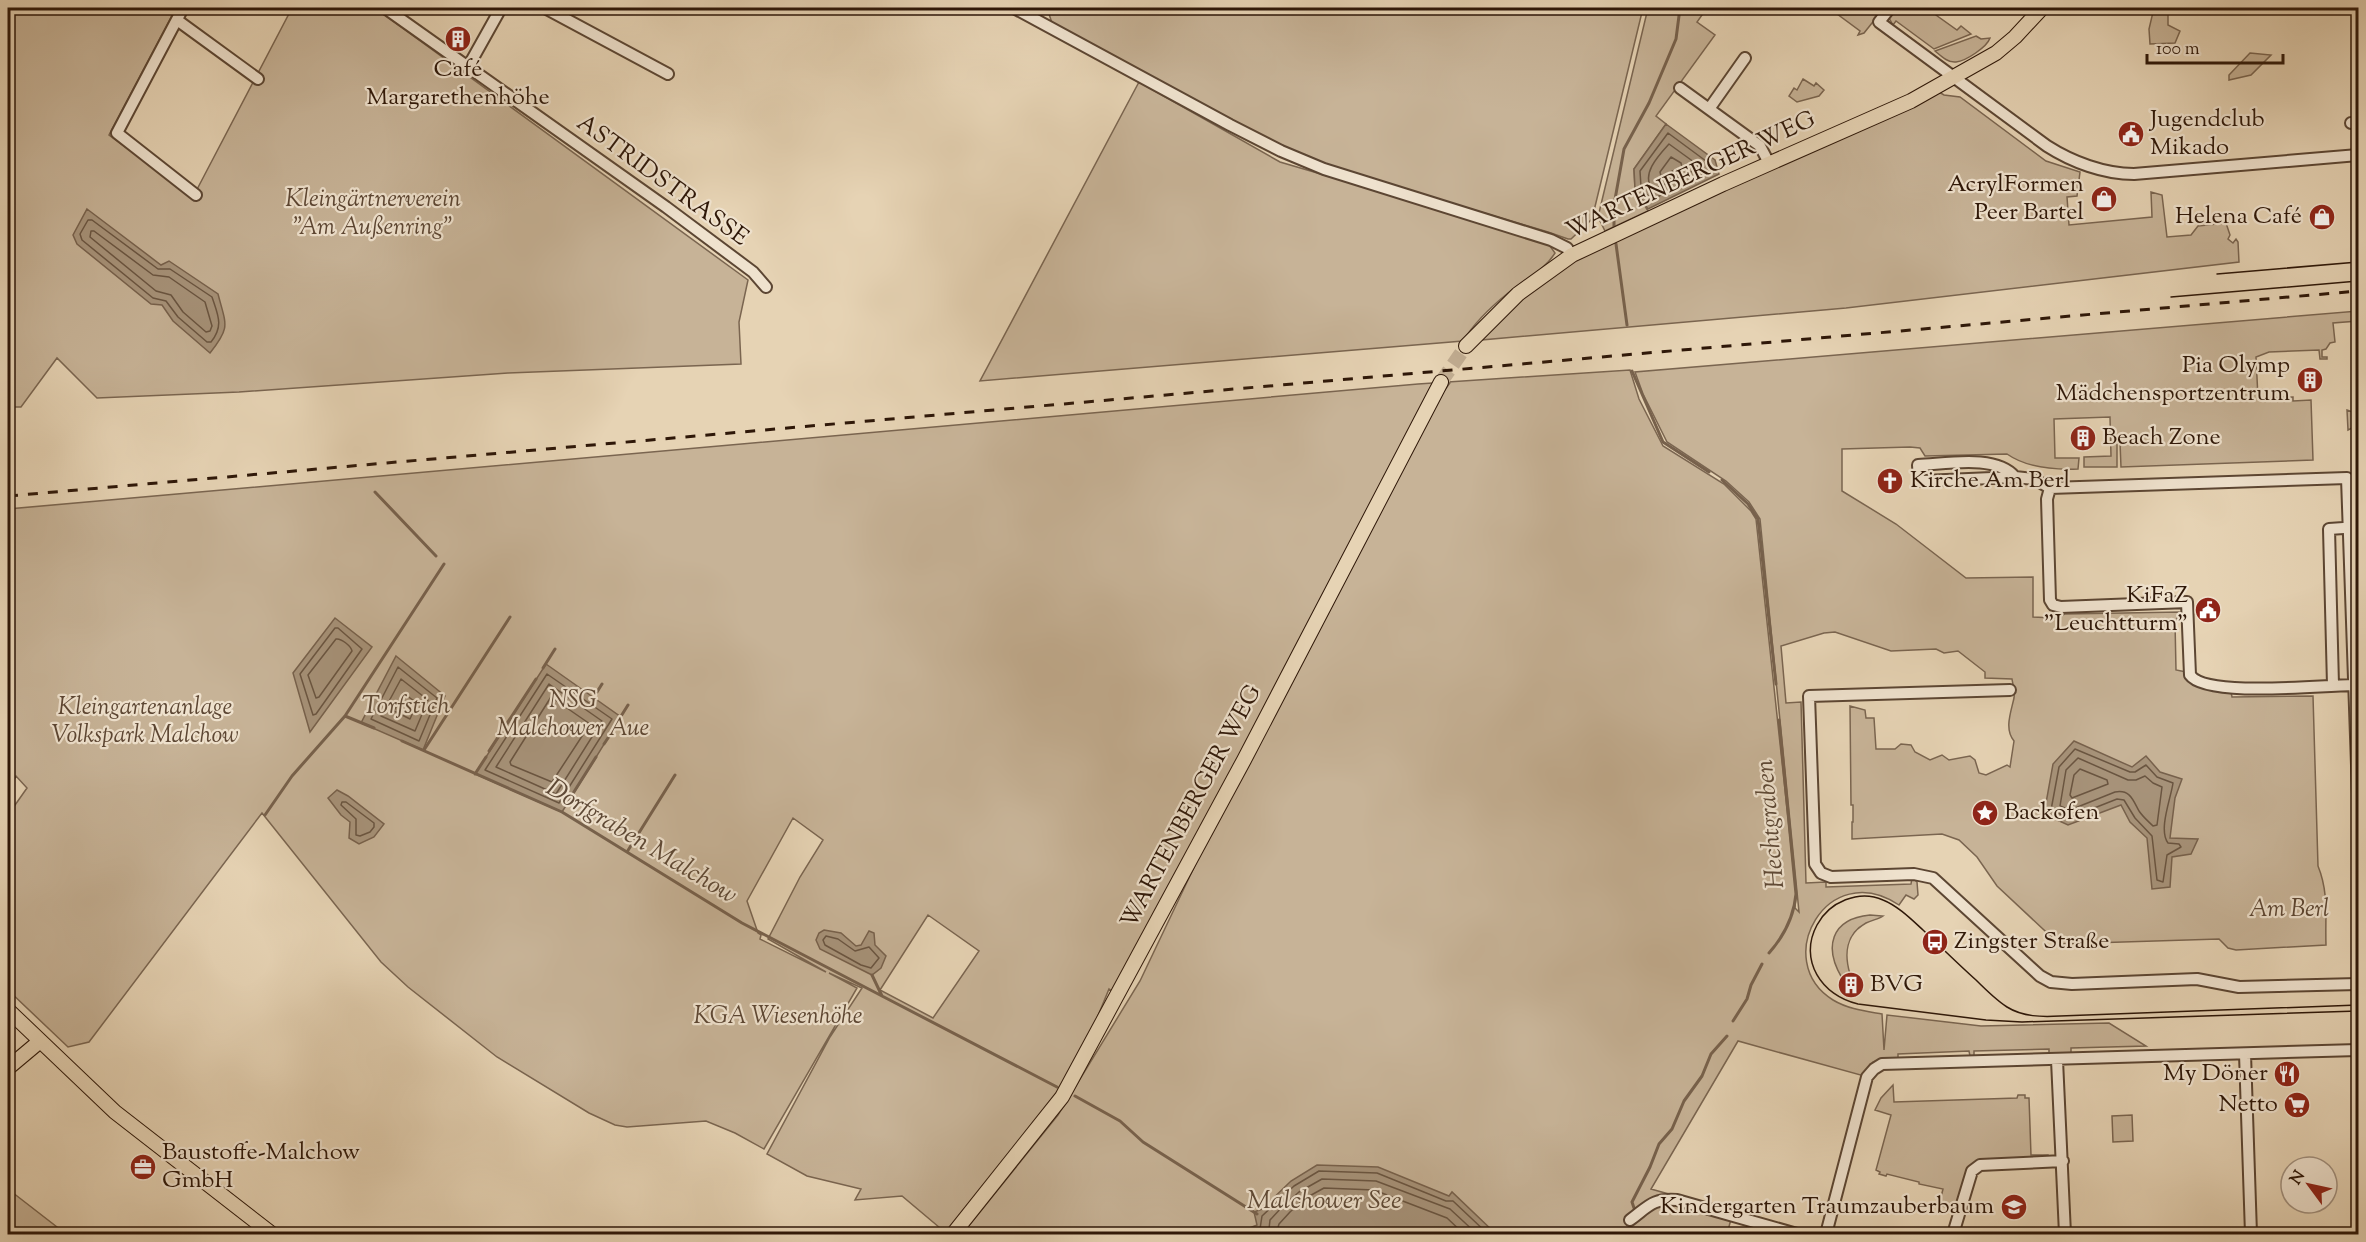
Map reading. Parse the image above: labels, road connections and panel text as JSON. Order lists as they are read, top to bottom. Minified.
{"streets":{"main road":["WARTENBERGER WEG"],"street":["ASTRIDSTRASSE"]},"water":["Torfstich","Hechtgraben","Dorfgraben Malchow","Malchower See"],"parks":["Kleingärtnerverein \"Am Außenring\"","NSG Malchower Aue","Kleingartenanlage Volkspark Malchow","Am Berl","KGA Wiesenhöhe"],"places":{"building":["Café Margarethenhöhe","Pia Olymp Mädchensportzentrum","Beach Zone","BVG"],"public building":["Jugendclub Mikado","KiFaZ \"Leuchtturm\""],"shop":["AcrylFormen Peer Bartel","Helena Café"],"church":["Kirche Am Berl"],"place":["Backofen"],"bus stop":["Zingster Straße"],"restaurant":["My Döner"],"supermarket":["Netto"],"office":["Baustoffe-Malchow GmbH"],"school or university":["Kindergarten Traumzauberbaum"]},"scale_bar":"100 m","north":"top left"}
